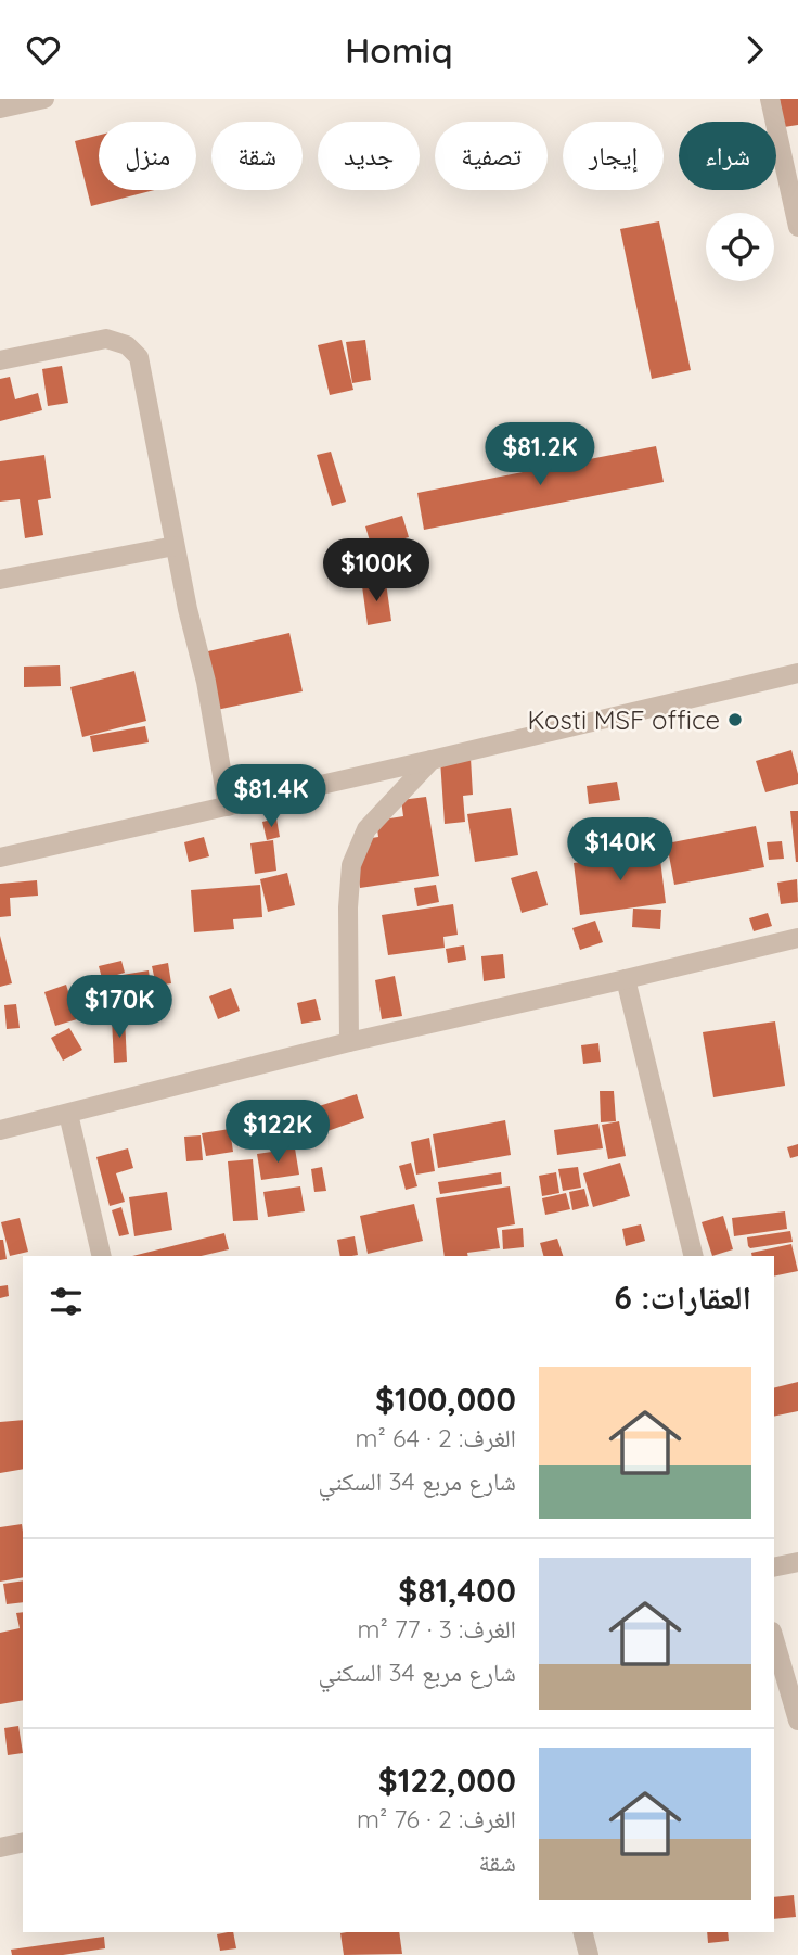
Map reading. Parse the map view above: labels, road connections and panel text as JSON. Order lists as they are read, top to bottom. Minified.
{"places":["Kosti MSF office"],"page":{"header":"Homiq","chip":["شراء","إيجار","تصفية","جديد","شقة","منزل"],"price":["$81.2K","$100K","$81.4K","$140K","$170K","$122K"],"heading":"العقارات: 6","list":[{"name":"$100,000","note":"الغرف: 2 · 64 m² · شارع مربع 34 السكني"},{"name":"$81,400","note":"الغرف: 3 · 77 m² · شارع مربع 34 السكني"},{"name":"$122,000","note":"الغرف: 2 · 76 m² · شقة"}]}}
